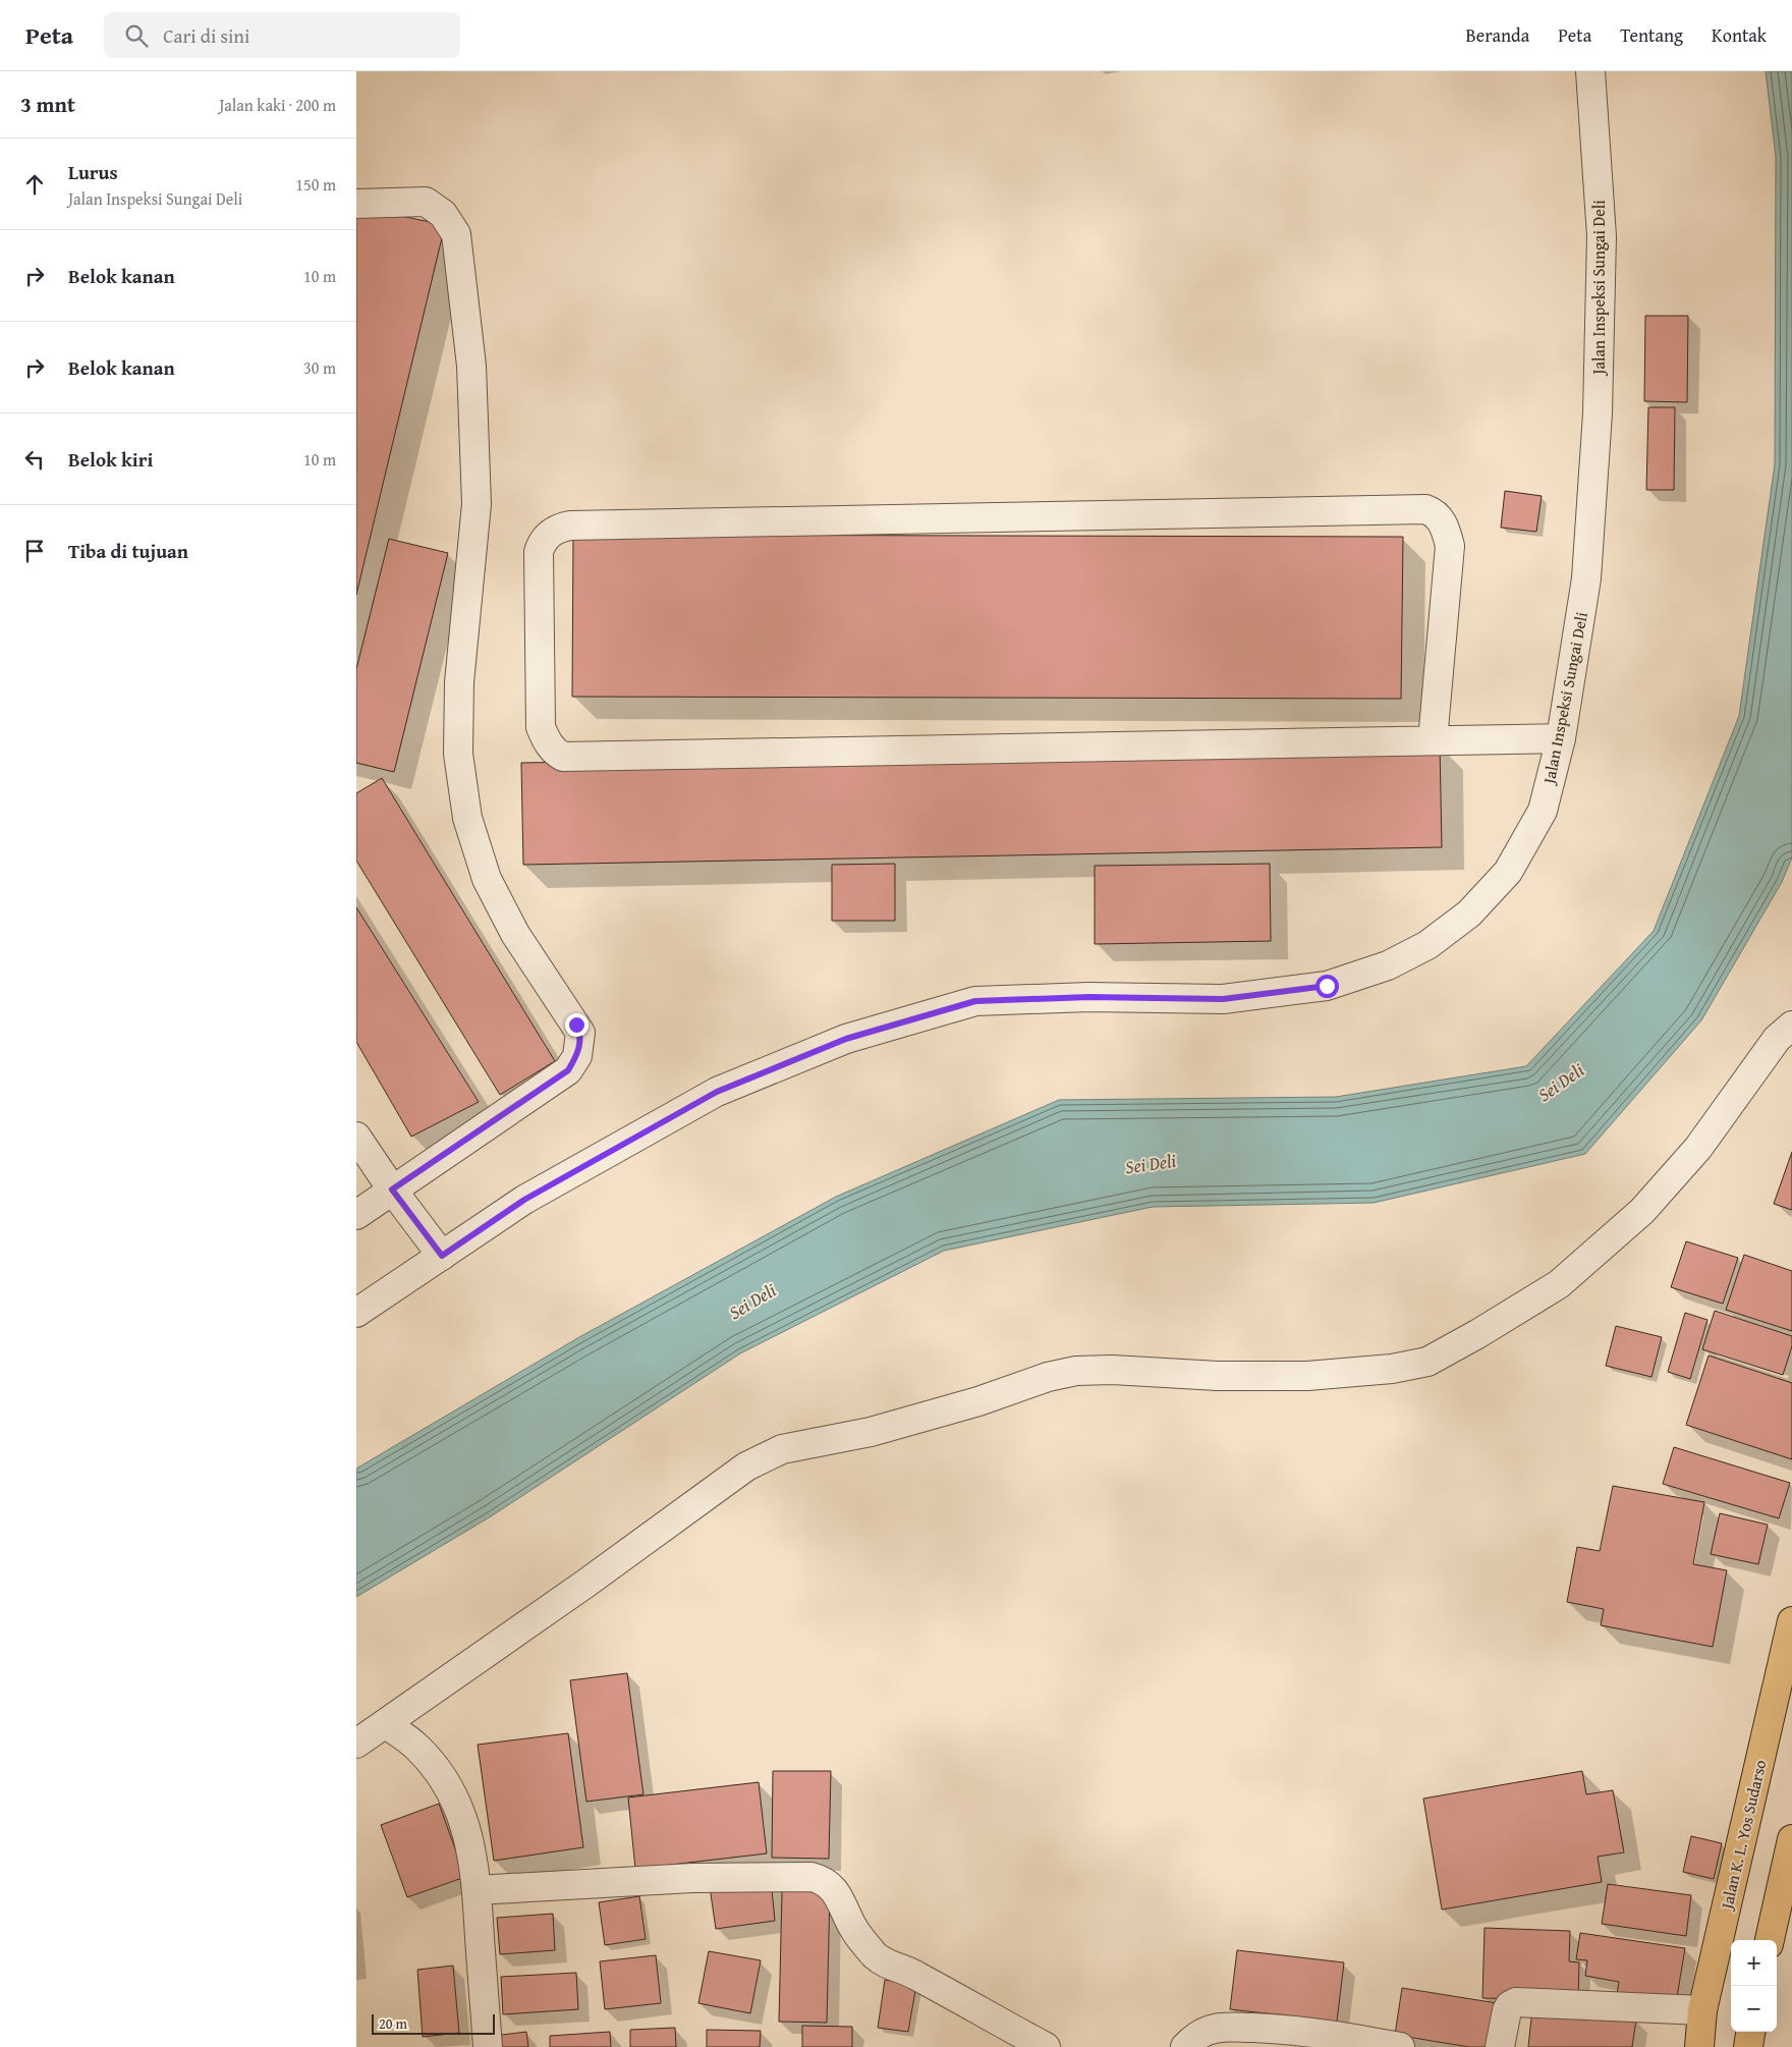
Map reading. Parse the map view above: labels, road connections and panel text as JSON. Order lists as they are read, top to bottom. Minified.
{"streets":{"highway":["Jalan K. L. Yos Sudarso"],"street":["Jalan Inspeksi Sungai Deli"]},"water":["Sei Deli"],"scale_bar":"20 m","page":{"header":"Peta","search":"Cari di sini","nav":["Beranda","Peta","Tentang","Kontak"],"heading":["3 mnt","Jalan kaki · 200 m"],"list":[["Lurus","Jalan Inspeksi Sungai Deli","150 m"],["Belok kanan","10 m"],["Belok kanan","30 m"],["Belok kiri","10 m"],"Tiba di tujuan"],"map_buttons":["+","−"],"scale":"20 m"}}
